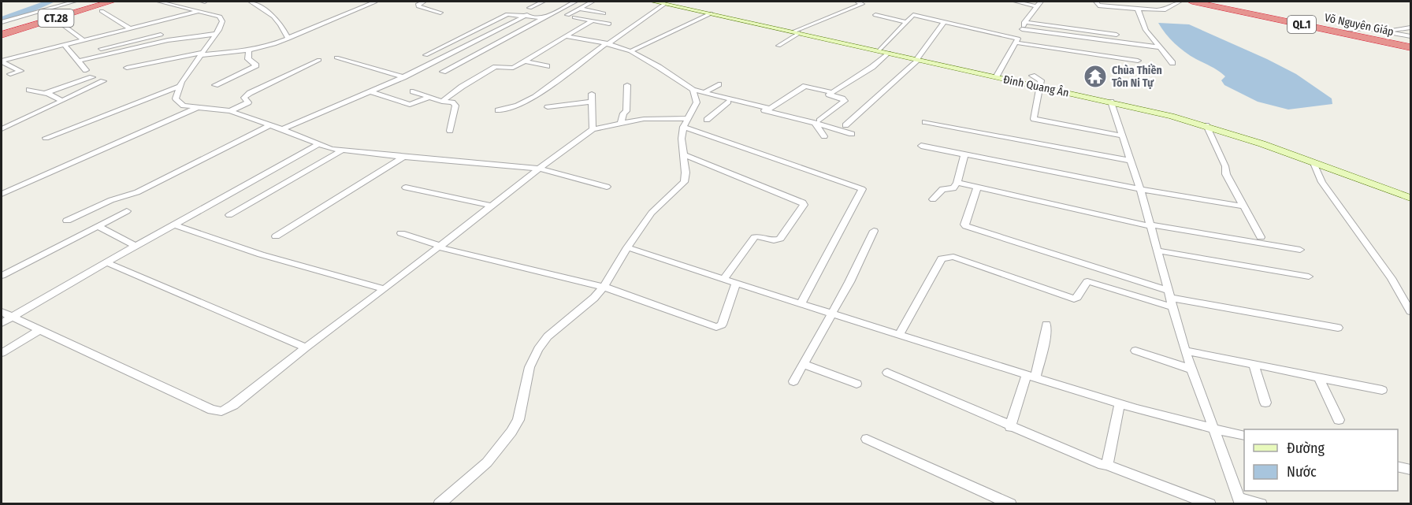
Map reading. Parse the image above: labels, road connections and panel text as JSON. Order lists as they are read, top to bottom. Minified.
{"streets":{"highway":["CT.28","QL.1","Võ Nguyên Giáp"],"street":["Đinh Quang Ân"]},"places":{"temple":["Chùa Thiền Tôn Ni Tự"]},"legend":["Đường","Nước"]}
